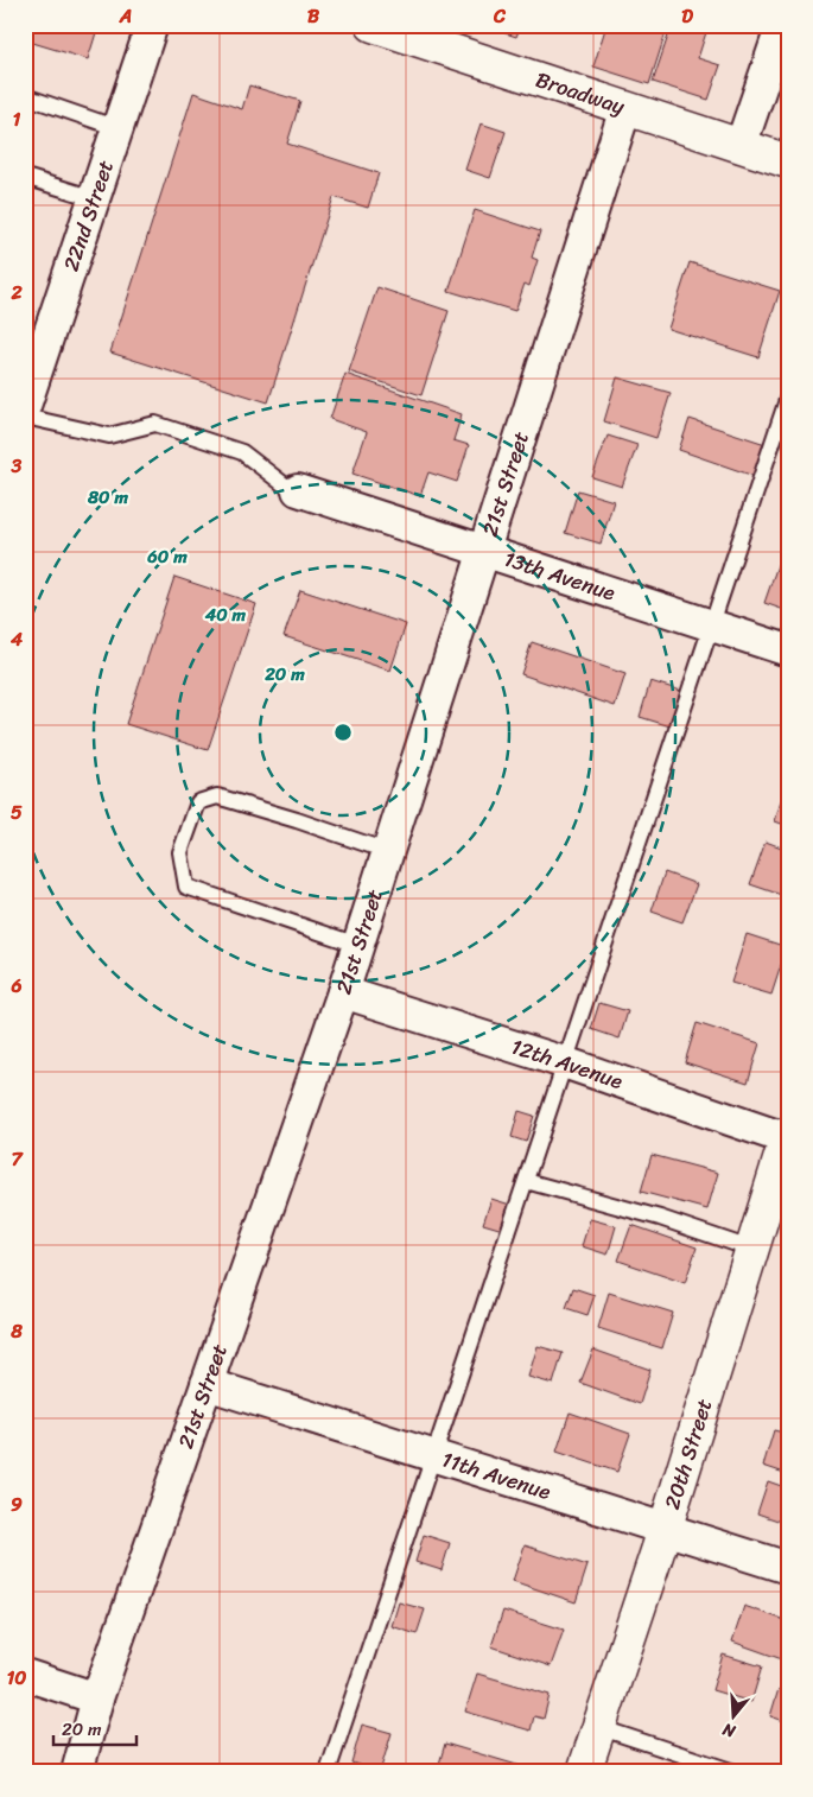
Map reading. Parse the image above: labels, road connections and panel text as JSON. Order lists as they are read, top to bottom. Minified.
{"streets":{"street":["Broadway","22nd Street","21st Street","13th Avenue","12th Avenue","20th Street","11th Avenue"]},"crossings":[["Broadway","21st Street"],["21st Street","13th Avenue"],["21st Street","12th Avenue"],["21st Street","11th Avenue"],["12th Avenue","20th Street"],["20th Street","11th Avenue"]],"scale_bar":"20 m","north":"bottom","grid":{"columns":["A","B","C","D"],"rows":["1","2","3","4","5","6","7","8","9","10"]},"rings":["80 m","60 m","40 m","20 m"]}
